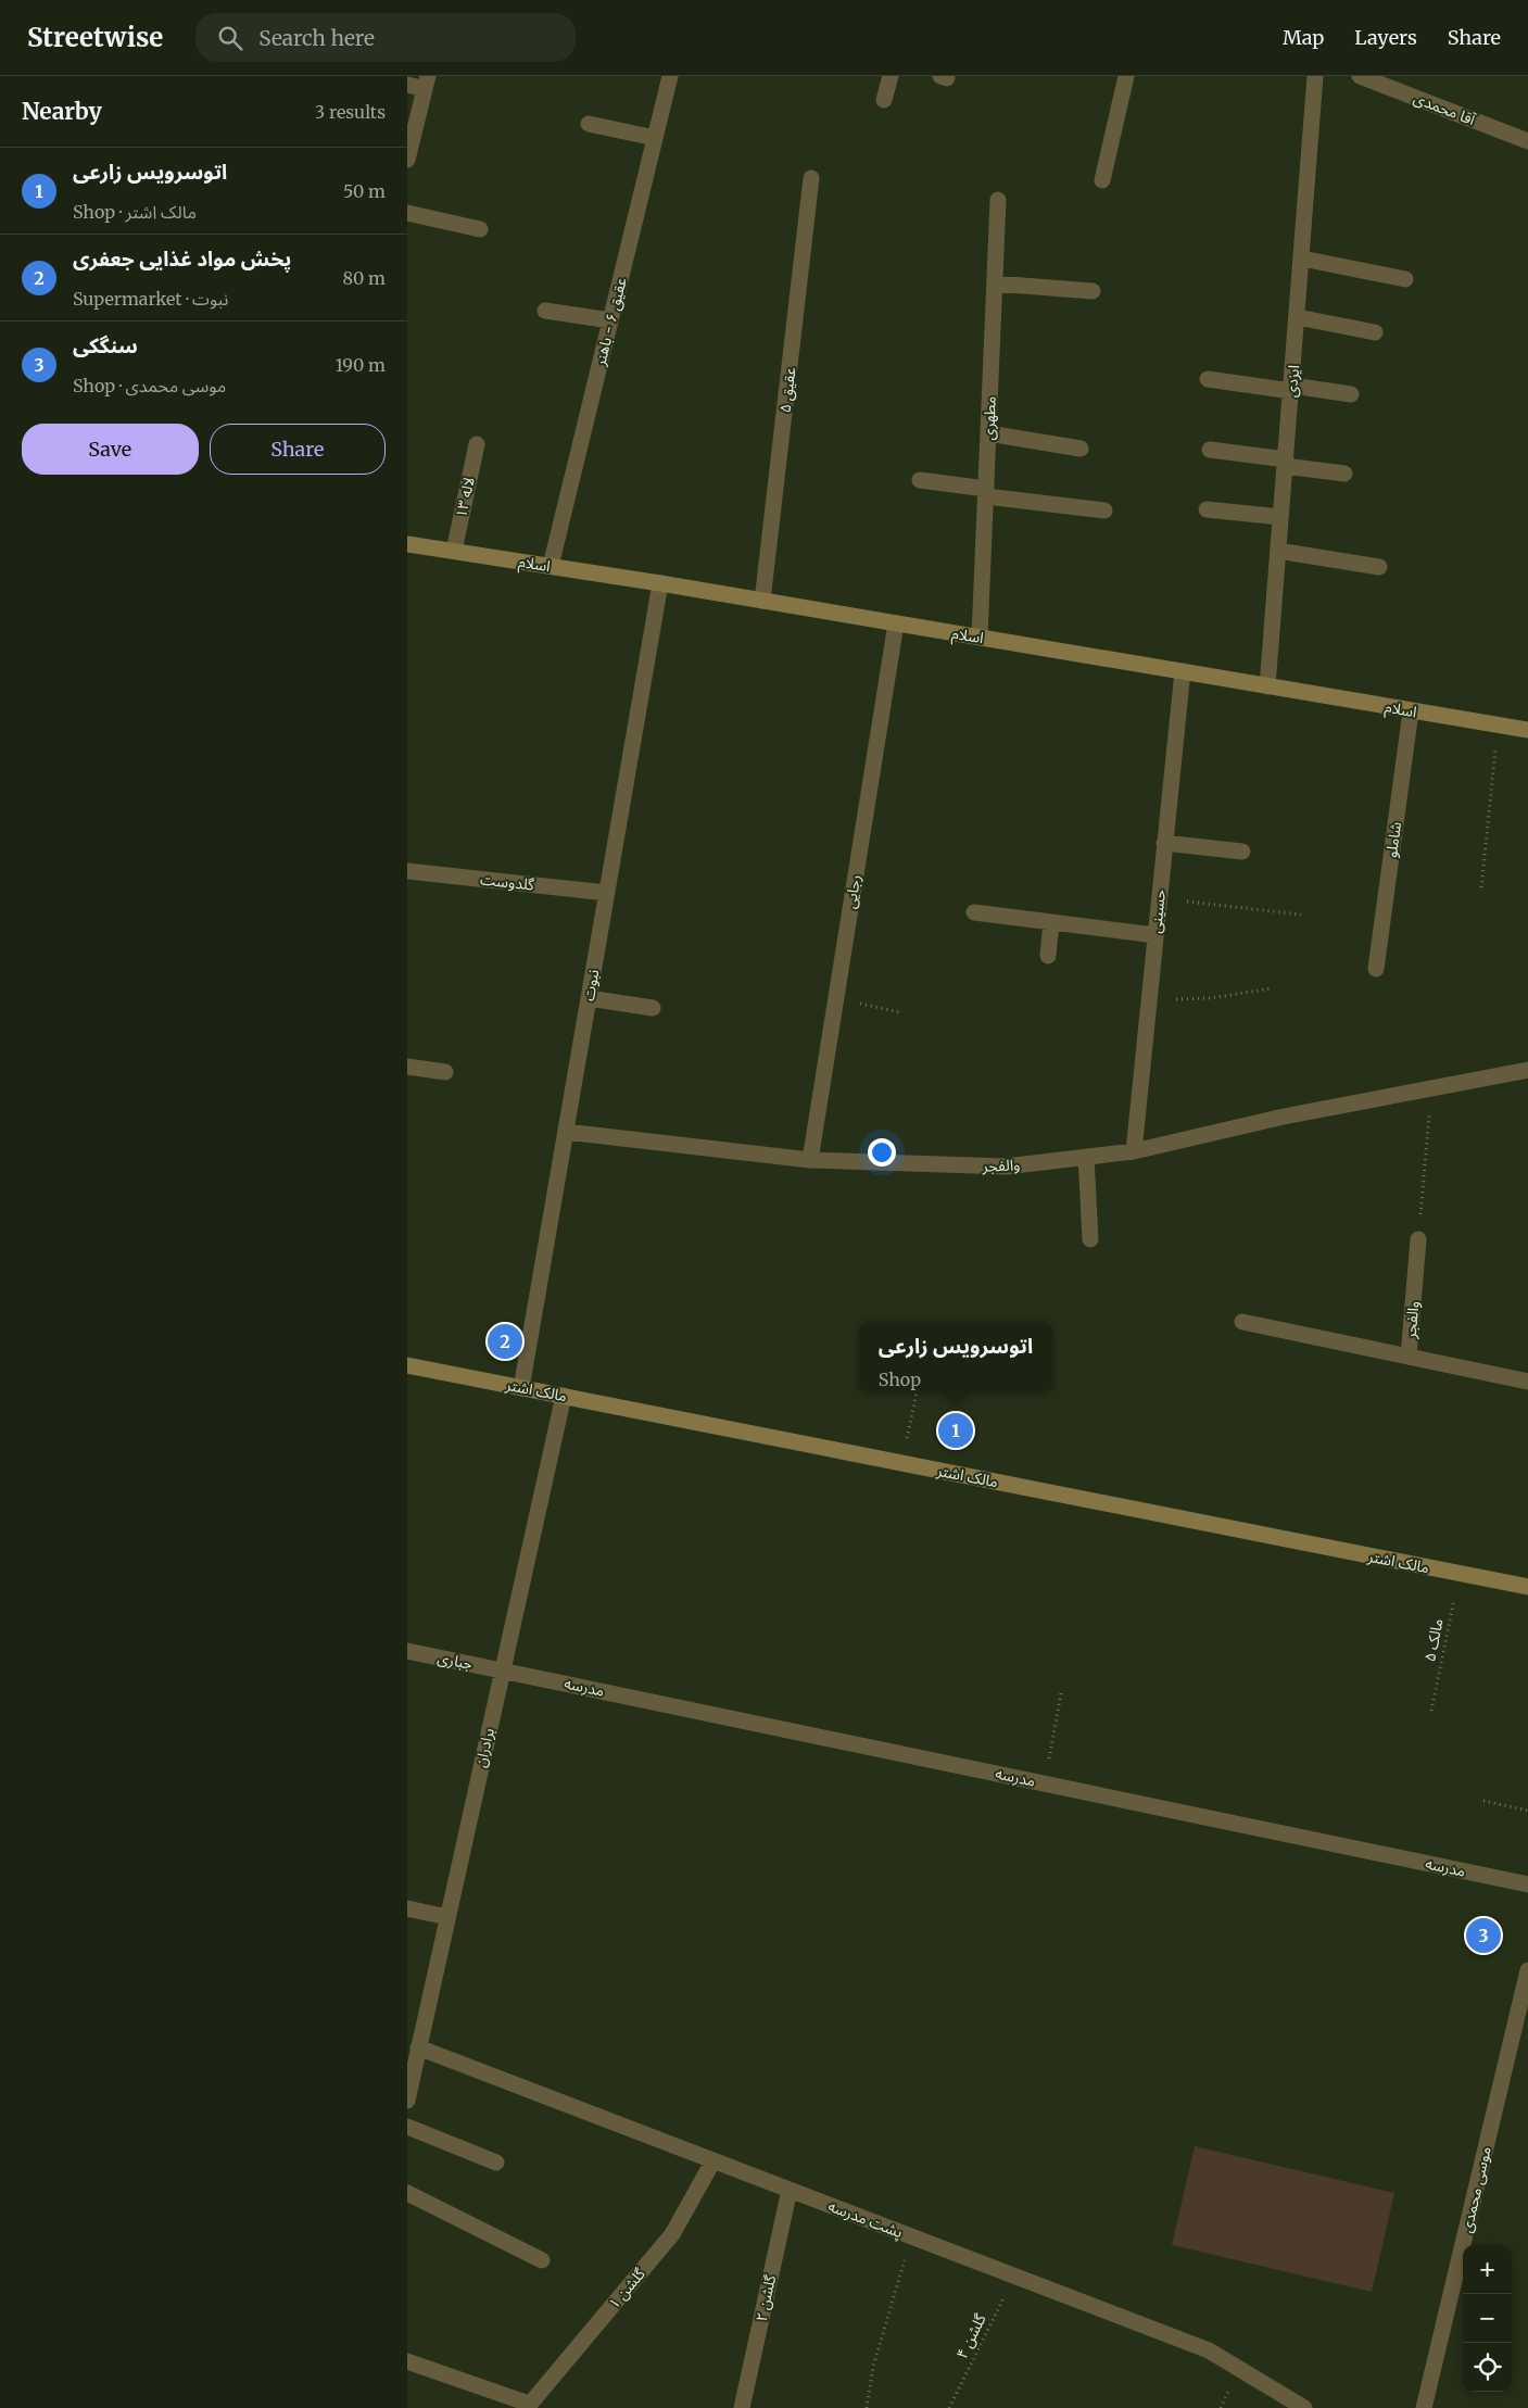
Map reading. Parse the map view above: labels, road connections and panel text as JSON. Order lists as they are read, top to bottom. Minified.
{"streets":{"street":["آقا محمدی","عقیق ۶ - باهنر","ایزدی","عقیق ۵","مطهری","لاله ۱۳","اسلام","شاملو","گلدوست","رجایی","حسینی","نبوت","والفجر","مالک اشتر","جباری","مدرسه","برادران","موسی محمدی","پشت مدرسه","گلشن ۱","گلشن ۲"],"path":["مالک ۵","گلشن ۴"]},"crossings":[["عقیق ۶ - باهنر","اسلام"],["ایزدی","اسلام"],["عقیق ۵","اسلام"],["مطهری","اسلام"],["لاله ۱۳","اسلام"],["اسلام","شاملو"],["اسلام","رجایی"],["اسلام","حسینی"],["اسلام","نبوت"],["گلدوست","نبوت"],["رجایی","والفجر"],["حسینی","والفجر"],["نبوت","والفجر"],["نبوت","مالک اشتر"],["مالک اشتر","مالک ۵"],["مالک اشتر","برادران"],["جباری","مدرسه"],["جباری","برادران"],["مدرسه","برادران"],["برادران","پشت مدرسه"],["پشت مدرسه","گلشن ۱"],["پشت مدرسه","گلشن ۲"],["پشت مدرسه","گلشن ۴"]],"page":{"header":"Streetwise","search":"Search here","nav":["Map","Layers","Share"],"heading":["Nearby","3 results"],"list":[{"mark":"1","name":"اتوسرویس زارعی","note":"Shop · مالک اشتر","value":"50 m"},{"mark":"2","name":"پخش مواد غذایی جعفری","note":"Supermarket · نبوت","value":"80 m"},{"mark":"3","name":"سنگکی","note":"Shop · موسی محمدی","value":"190 m"}],"buttons":["Save","Share"],"popup":["اتوسرویس زارعی","Shop"],"pins":["2","1","3"],"map_buttons":["+","−"]}}
